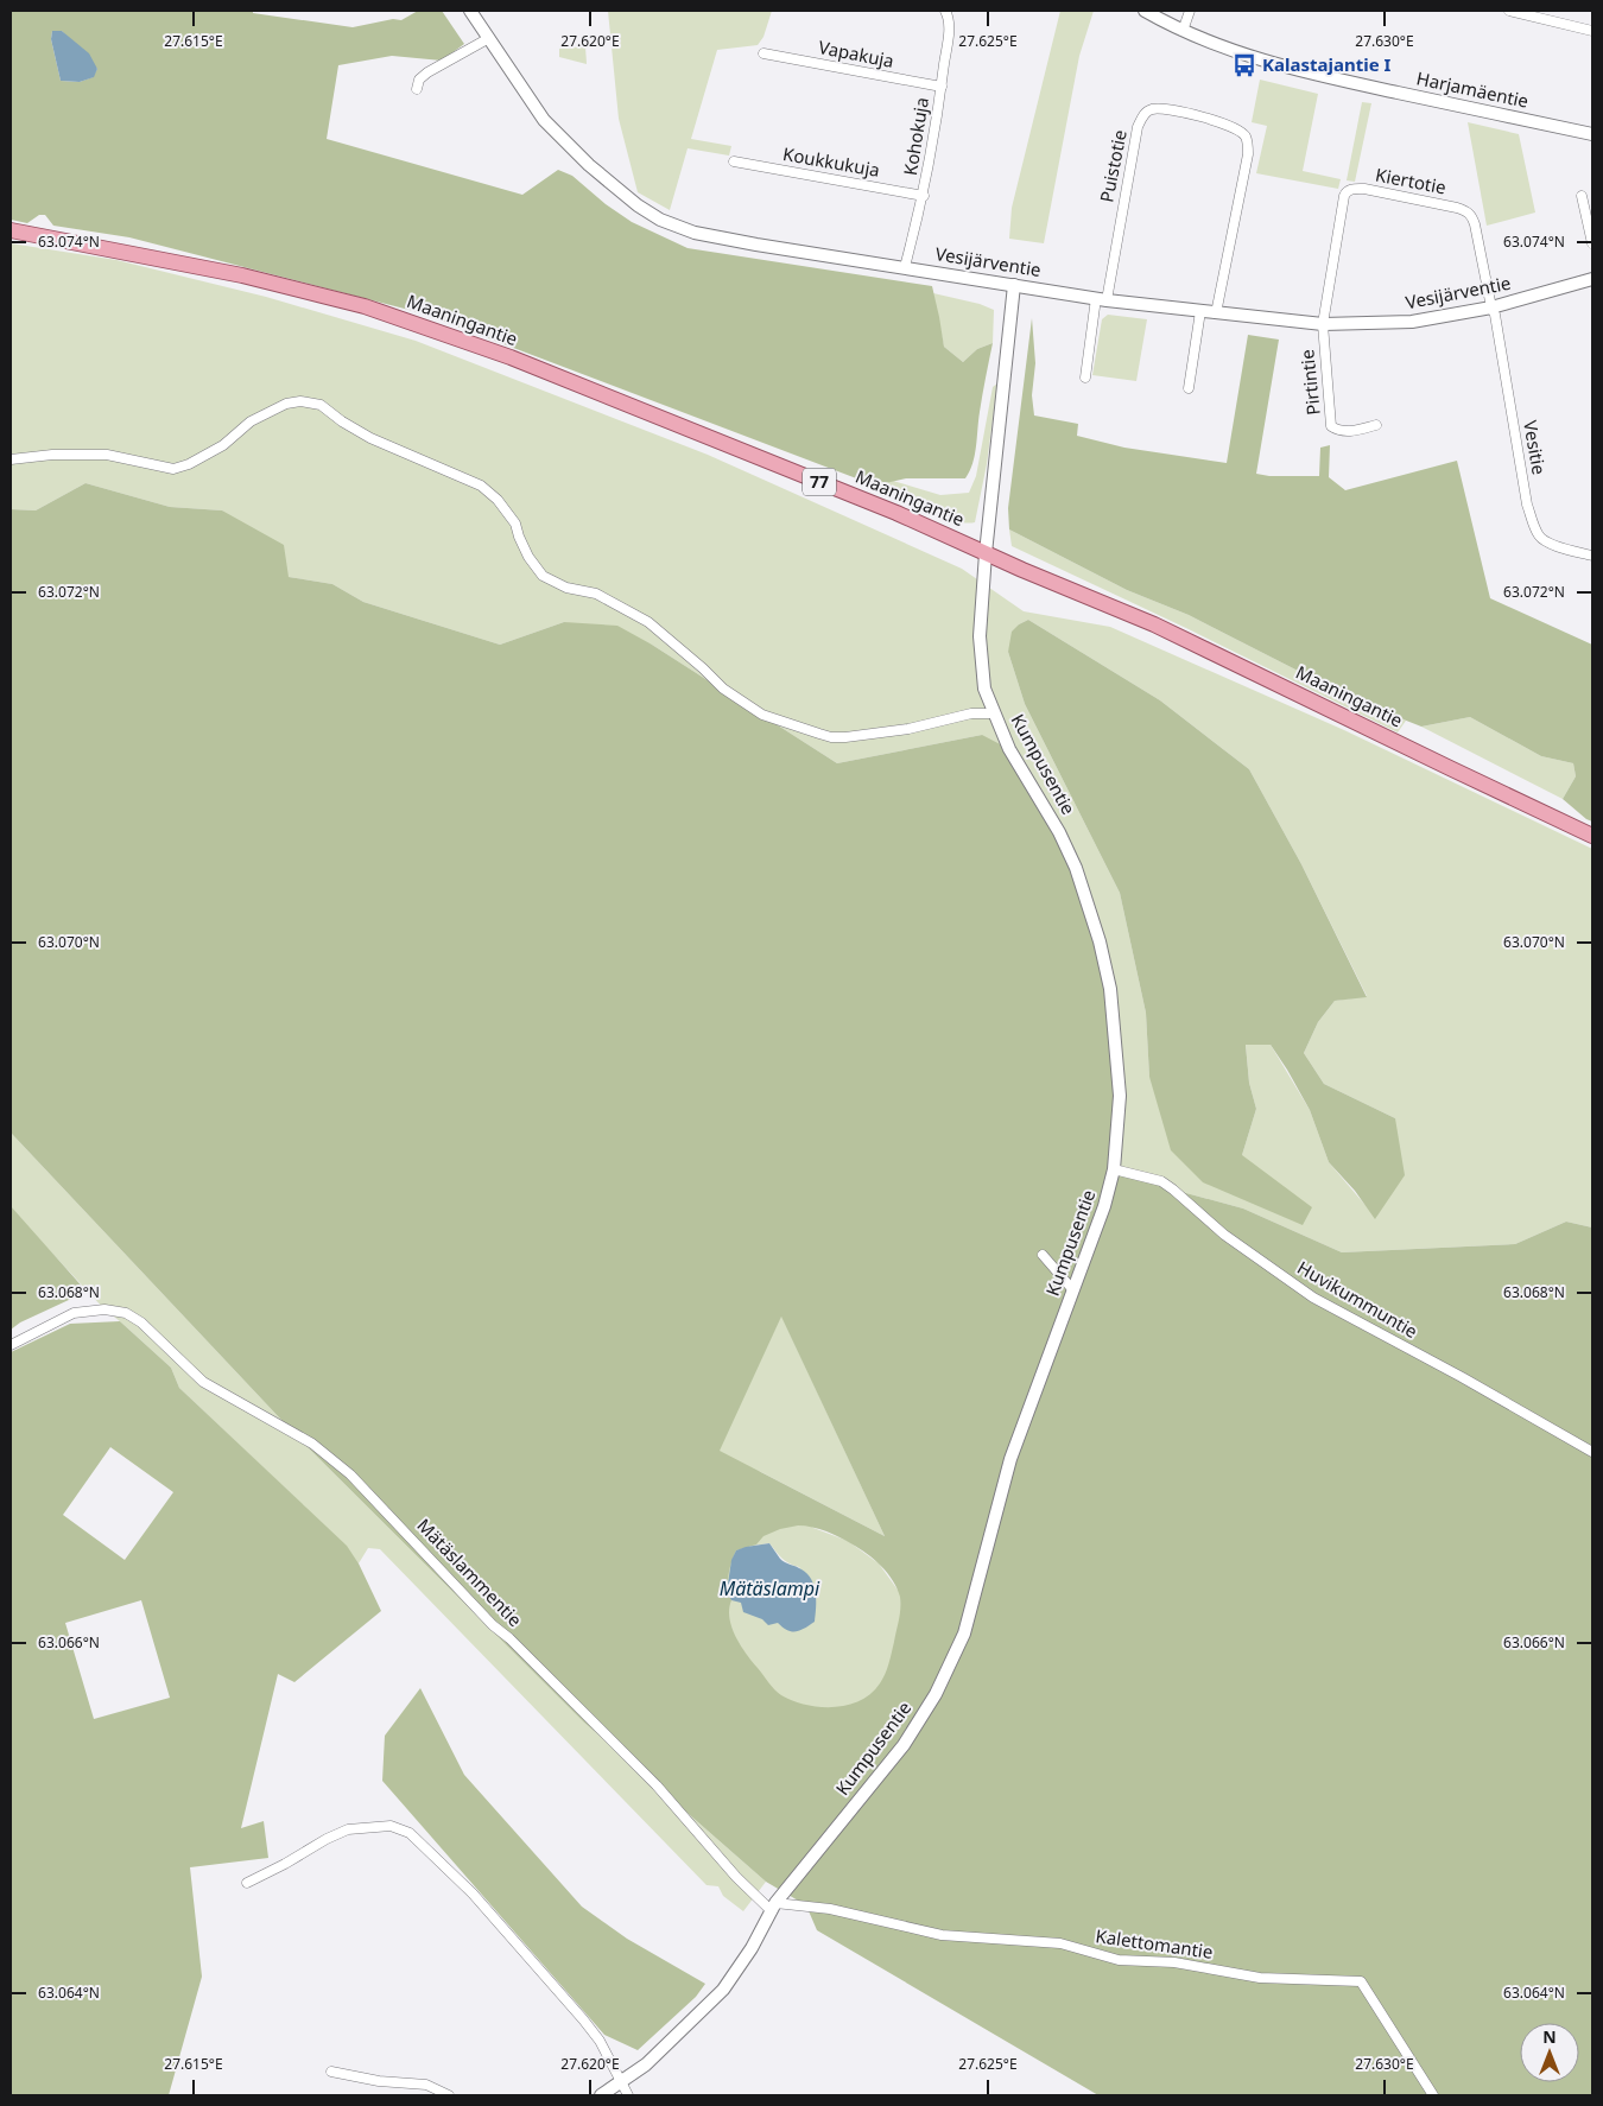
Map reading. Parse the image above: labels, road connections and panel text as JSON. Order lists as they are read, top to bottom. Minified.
{"streets":{"main road":["Maaningantie","77"],"street":["Vapakuja","Harjamäentie","Kohokuja","Koukkukuja","Puistotie","Kiertotie","Vesijärventie","Pirtintie","Vesitie","Kumpusentie","Huvikummuntie","Mätäslammentie","Kalettomantie"]},"crossings":[["Vapakuja","Kohokuja"],["Kohokuja","Koukkukuja"],["Kohokuja","Vesijärventie"],["Puistotie","Vesijärventie"],["Kiertotie","Vesijärventie"],["Kiertotie","Pirtintie"],["Kiertotie","Vesitie"],["Vesijärventie","Pirtintie"],["Vesijärventie","Vesitie"],["Vesijärventie","Kumpusentie"],["Maaningantie","Kumpusentie"],["Kumpusentie","Huvikummuntie"],["Kumpusentie","Mätäslammentie"],["Kumpusentie","Kalettomantie"],["Mätäslammentie","Kalettomantie"]],"water":["Mätäslampi"],"places":{"bus stop":["Kalastajantie I"]},"north":"top","coordinates":["27.615°E","27.620°E","27.625°E","27.630°E","63.074°N","63.072°N","63.070°N","63.068°N","63.066°N","63.064°N"]}
